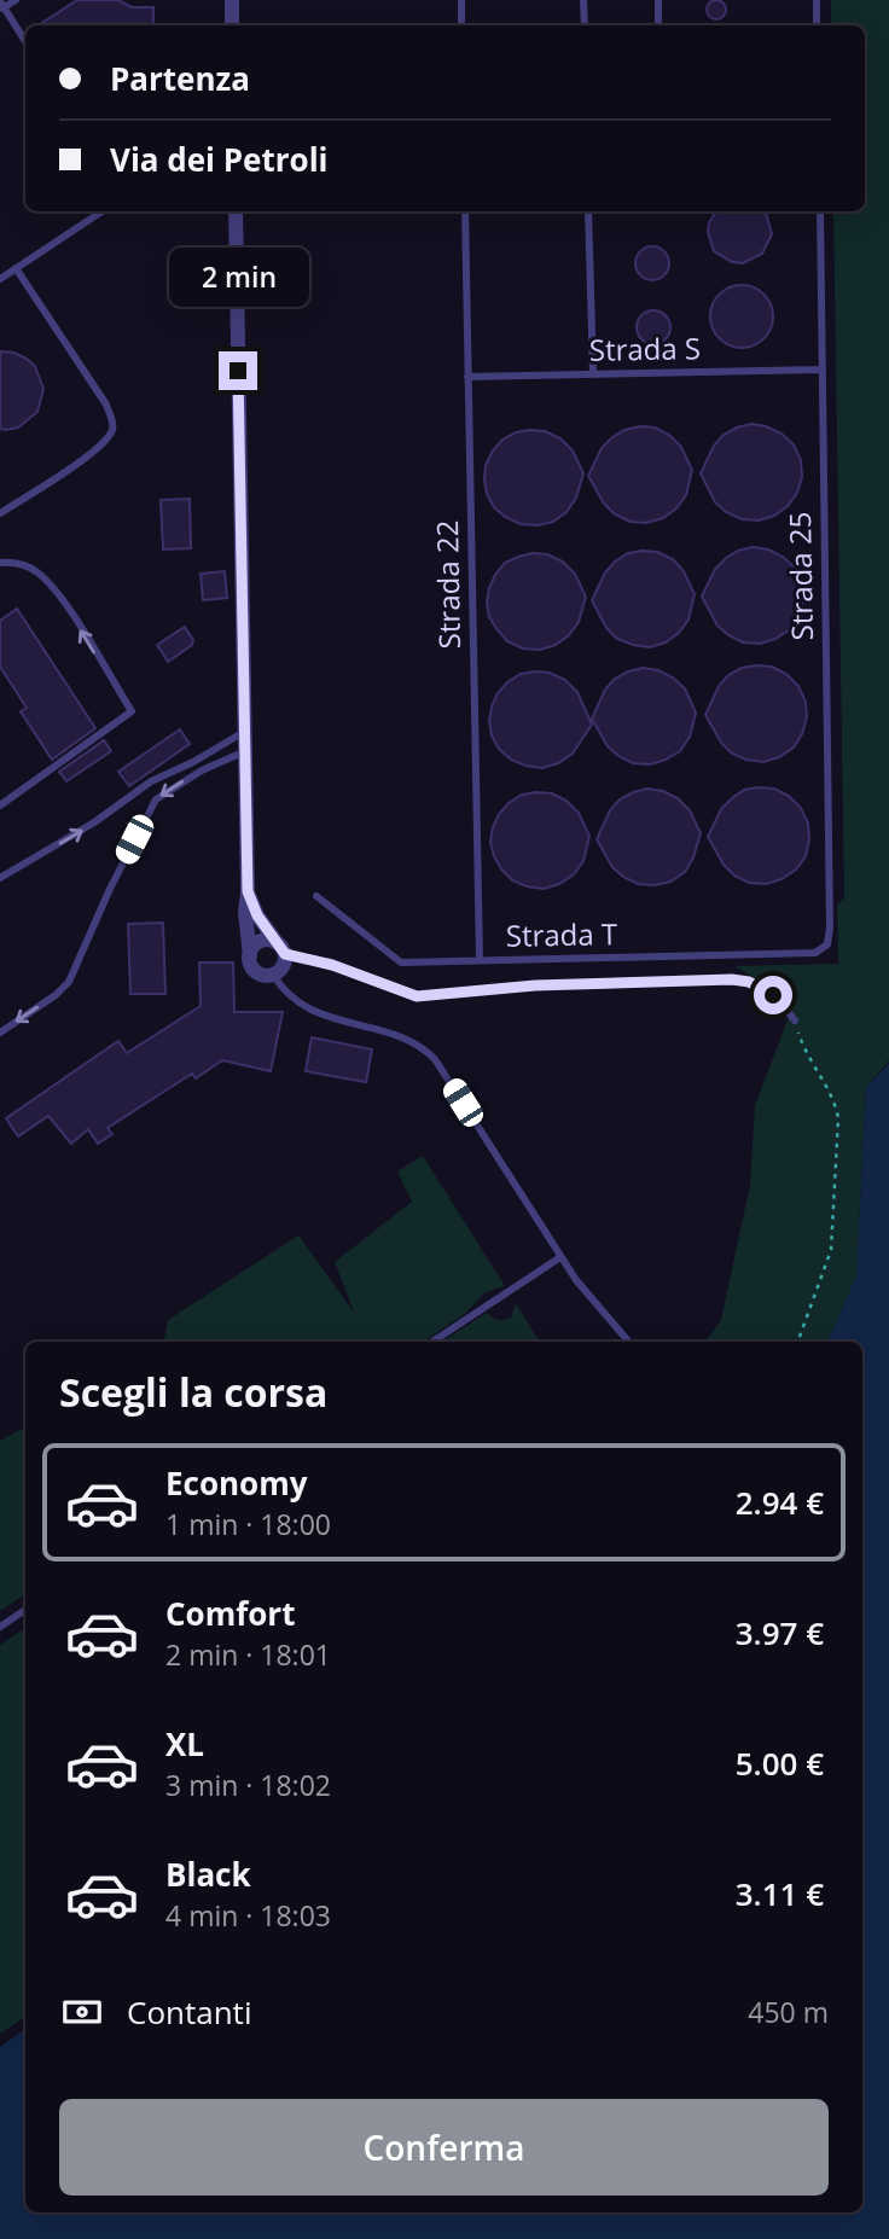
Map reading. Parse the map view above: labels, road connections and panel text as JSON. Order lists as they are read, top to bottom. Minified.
{"streets":{"lane":["Strada S","Strada 25","Strada 22","Strada T"]},"crossings":[["Strada S","Strada 25"],["Strada S","Strada 22"],["Strada 25","Strada T"],["Strada 22","Strada T"]],"page":{"banner":["Partenza","Via dei Petroli"],"bubble":"2 min","heading":"Scegli la corsa","list":[{"name":"Economy","note":"1 min · 18:00","value":"2.94 €"},{"name":"Comfort","note":"2 min · 18:01","value":"3.97 €"},{"name":"XL","note":"3 min · 18:02","value":"5.00 €"},{"name":"Black","note":"4 min · 18:03","value":"3.11 €"}],"pay":["Contanti","450 m"],"buttons":"Conferma"}}
